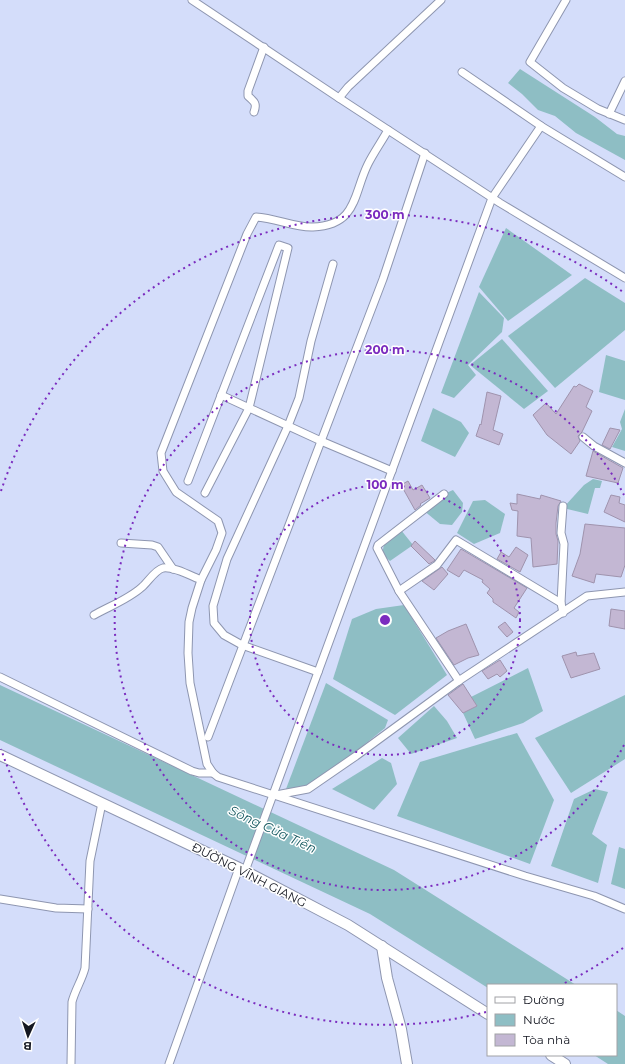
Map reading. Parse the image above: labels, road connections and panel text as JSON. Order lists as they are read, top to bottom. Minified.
{"streets":{"street":["ĐƯỜNG VĨNH GIANG"]},"water":["Sông Cửa Tiền"],"legend":["Đường","Nước","Tòa nhà"],"north":"bottom","rings":["300 m","200 m","100 m"]}
